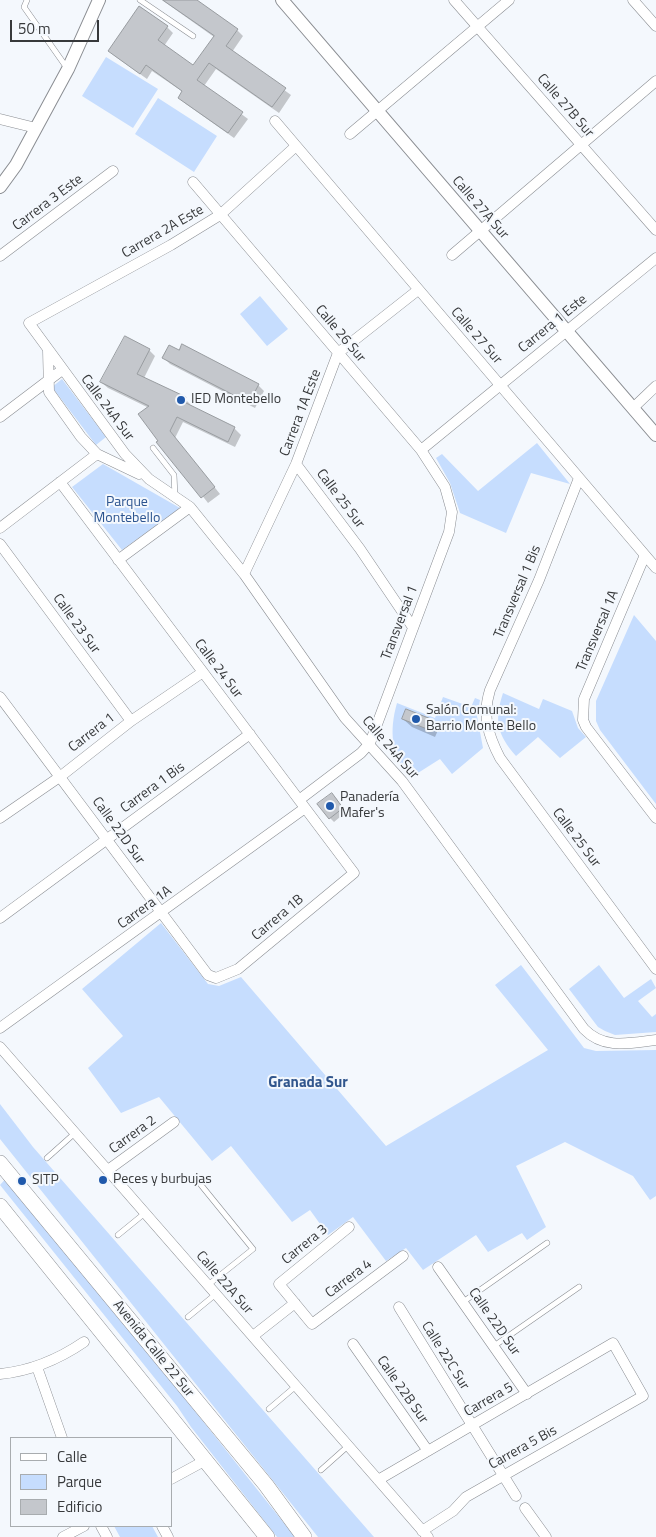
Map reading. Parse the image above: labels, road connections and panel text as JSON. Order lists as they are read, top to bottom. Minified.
{"streets":{"main road":["Avenida Calle 22 Sur"],"street":["Calle 27B Sur","Carrera 3 Este","Calle 27A Sur","Carrera 2A Este","Carrera 1 Este","Calle 26 Sur","Calle 27 Sur","Calle 24A Sur","Carrera 1A Este","Calle 25 Sur","Transversal 1 Bis","Transversal 1","Calle 23 Sur","Transversal 1A","Calle 24 Sur","Carrera 1","Carrera 1 Bis","Calle 22D Sur","Carrera 1A","Carrera 1B","Carrera 2","Carrera 3","Carrera 4","Calle 22A Sur","Calle 22C Sur","Calle 22B Sur","Carrera 5","Carrera 5 Bis"]},"crossings":[["Calle 27A Sur","Carrera 1 Este"],["Carrera 2A Este","Calle 26 Sur"],["Carrera 2A Este","Calle 27 Sur"],["Carrera 2A Este","Calle 24A Sur"],["Carrera 1 Este","Calle 26 Sur"],["Carrera 1 Este","Calle 27 Sur"],["Calle 26 Sur","Carrera 1A Este"],["Calle 26 Sur","Transversal 1"],["Calle 27 Sur","Transversal 1 Bis"],["Calle 27 Sur","Transversal 1A"],["Calle 24A Sur","Carrera 1A Este"],["Calle 24A Sur","Transversal 1"],["Calle 24A Sur","Carrera 1A"],["Carrera 1A Este","Calle 25 Sur"],["Calle 25 Sur","Transversal 1 Bis"],["Calle 25 Sur","Transversal 1"],["Transversal 1","Carrera 1A"],["Calle 23 Sur","Carrera 1"],["Calle 24 Sur","Carrera 1"],["Calle 24 Sur","Carrera 1 Bis"],["Calle 24 Sur","Carrera 1A"],["Calle 24 Sur","Carrera 1B"],["Carrera 1","Calle 22D Sur"],["Carrera 1 Bis","Calle 22D Sur"],["Calle 22D Sur","Carrera 1A"],["Calle 22D Sur","Carrera 1B"],["Calle 22D Sur","Carrera 5"],["Carrera 2","Calle 22A Sur"],["Carrera 3","Carrera 4"],["Calle 22A Sur","Carrera 5"],["Calle 22A Sur","Carrera 5 Bis"],["Calle 22C Sur","Carrera 5"],["Calle 22C Sur","Carrera 5 Bis"],["Calle 22B Sur","Carrera 5"],["Carrera 5","Carrera 5 Bis"]],"districts":["Granada Sur"],"parks":["Parque Montebello"],"places":["IED Montebello","Salón Comunal: Barrio Monte Bello","Panadería Mafer's","Peces y burbujas","SITP"],"legend":["Calle","Parque","Edificio"],"scale_bar":"50 m"}
